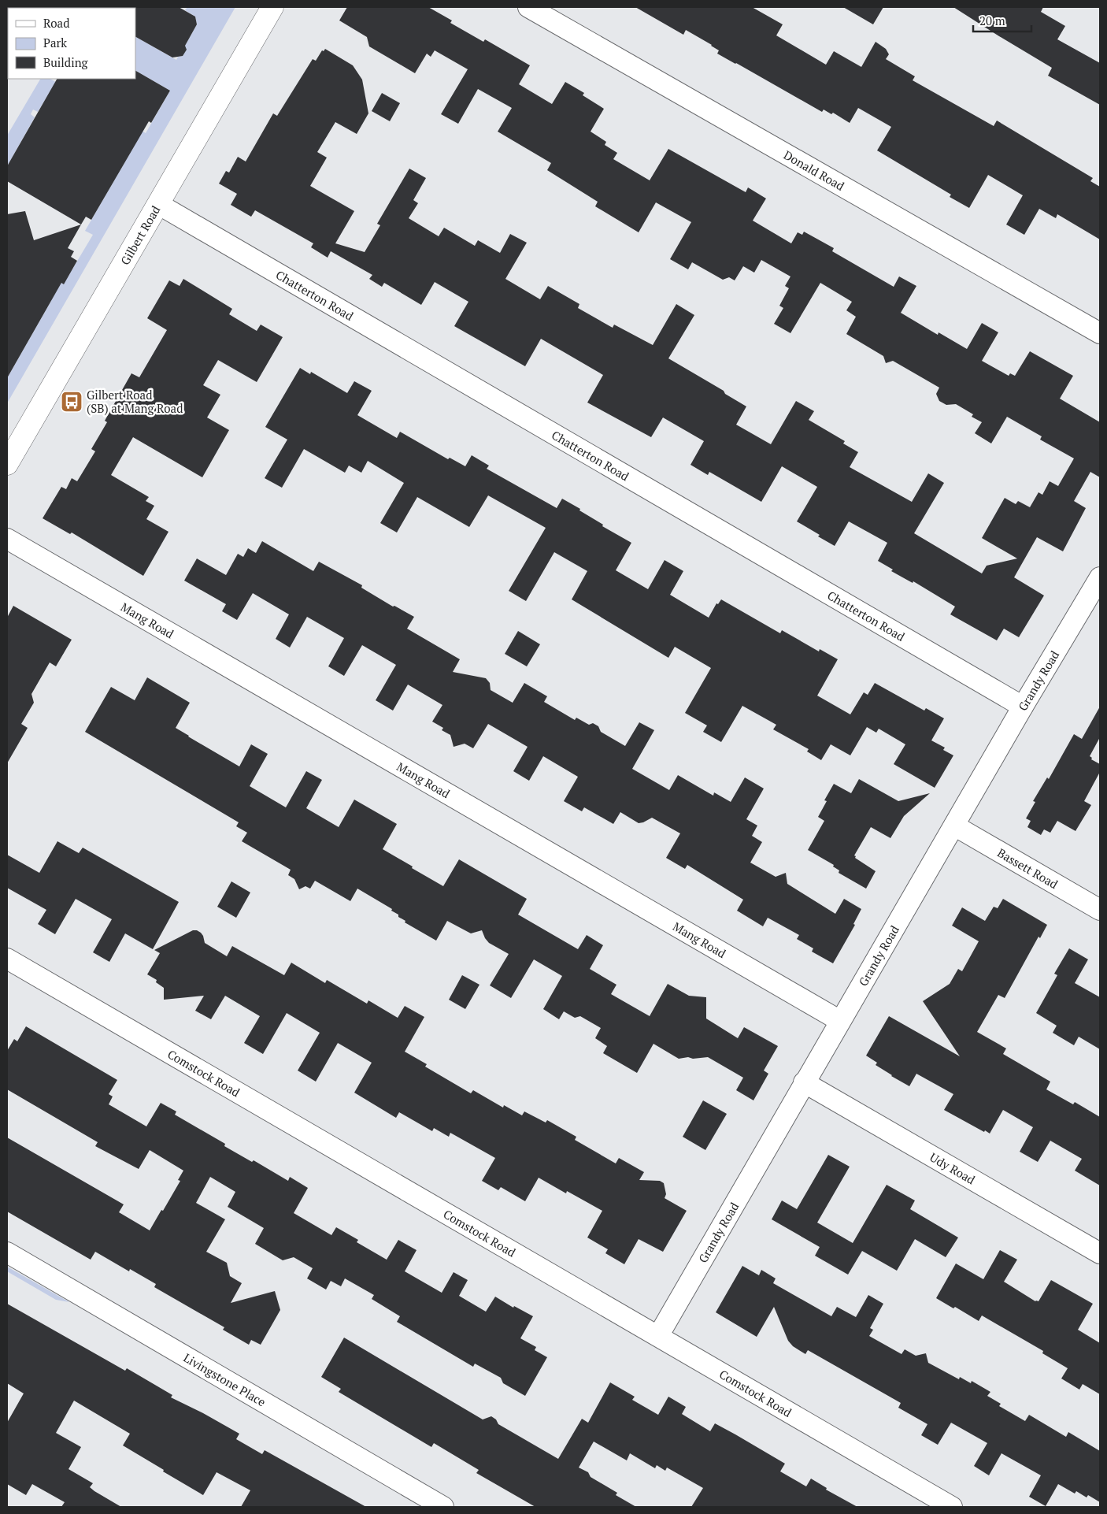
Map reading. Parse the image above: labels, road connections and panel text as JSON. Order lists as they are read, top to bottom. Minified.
{"streets":{"main road":["Gilbert Road"],"street":["Donald Road","Chatterton Road","Mang Road","Grandy Road","Bassett Road","Comstock Road","Udy Road","Livingstone Place"]},"crossings":[["Gilbert Road","Chatterton Road"],["Chatterton Road","Grandy Road"],["Mang Road","Grandy Road"],["Grandy Road","Bassett Road"],["Grandy Road","Comstock Road"],["Grandy Road","Udy Road"]],"places":{"bus stop":["Gilbert Road (SB) at Mang Road"]},"legend":["Road","Park","Building"],"scale_bar":"20 m"}
